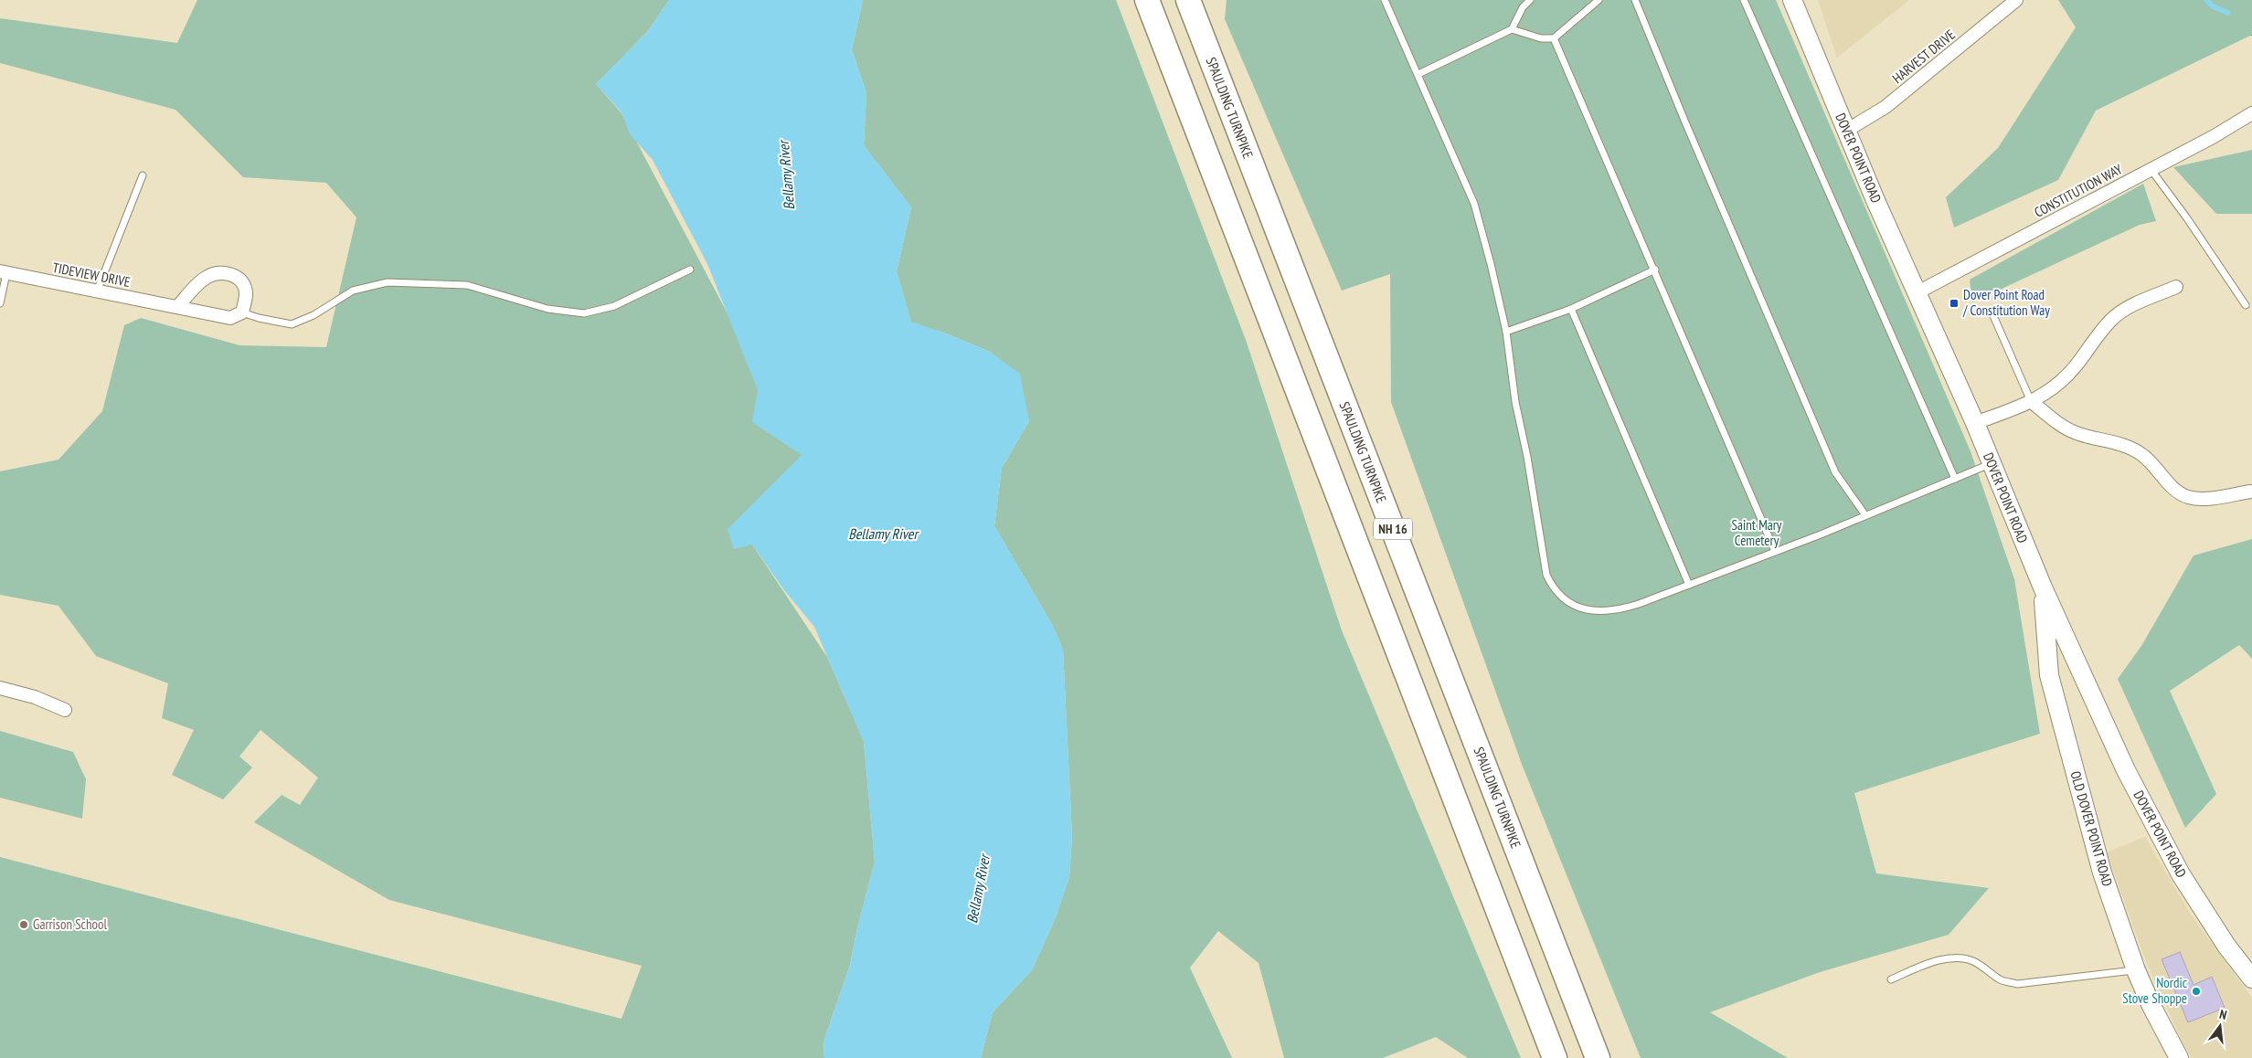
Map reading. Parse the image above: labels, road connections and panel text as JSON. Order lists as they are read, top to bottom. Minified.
{"streets":{"highway":["SPAULDING TURNPIKE","NH 16"],"main road":["DOVER POINT ROAD","OLD DOVER POINT ROAD"],"street":["HARVEST DRIVE","CONSTITUTION WAY","TIDEVIEW DRIVE"]},"crossings":[["HARVEST DRIVE","DOVER POINT ROAD"],["DOVER POINT ROAD","CONSTITUTION WAY"],["DOVER POINT ROAD","OLD DOVER POINT ROAD"]],"water":["Bellamy River"],"parks":["Saint Mary Cemetery"],"places":{"transit":["Dover Point Road / Constitution Way"],"other":["Garrison School","Nordic Stove Shoppe"]},"north":"top"}
